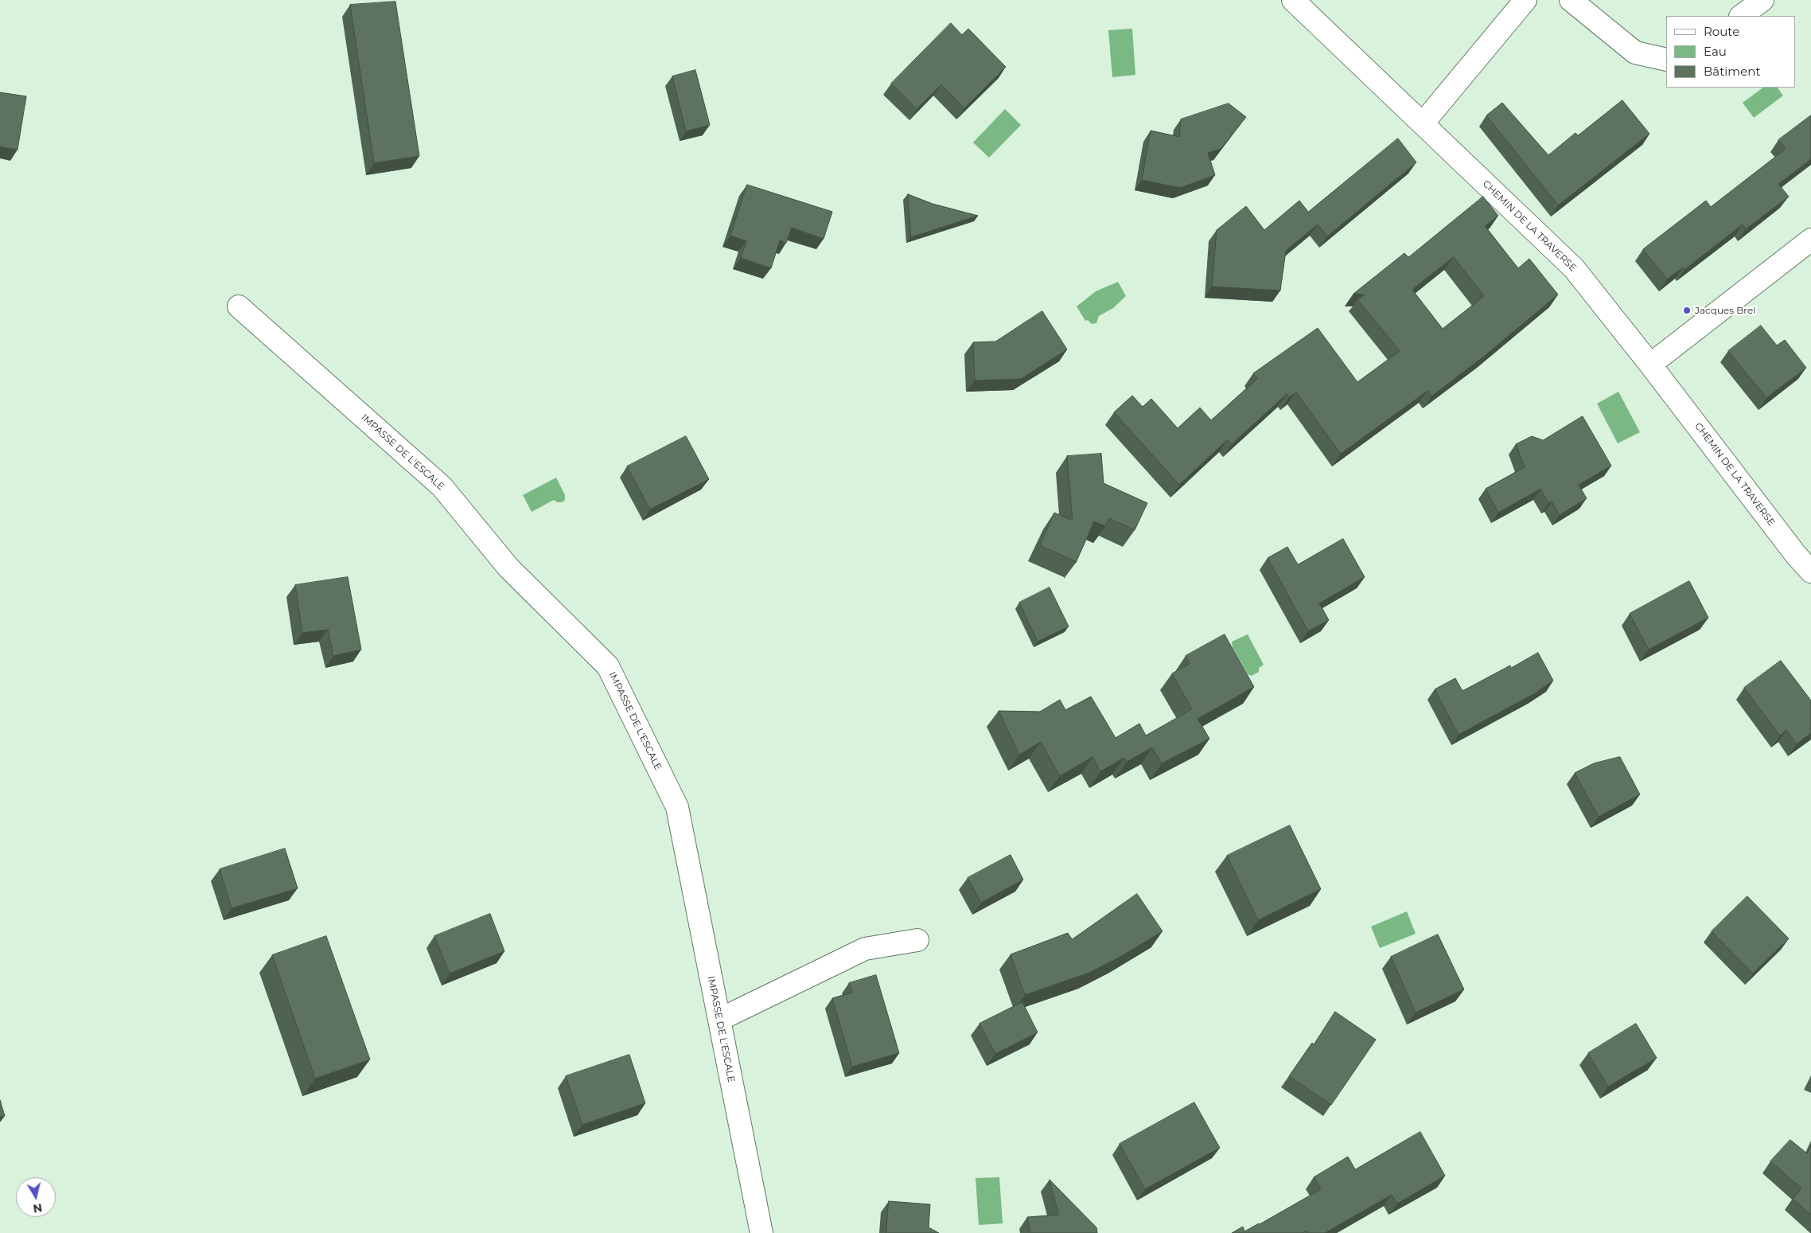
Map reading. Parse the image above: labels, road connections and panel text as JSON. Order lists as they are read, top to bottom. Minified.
{"streets":{"street":["CHEMIN DE LA TRAVERSE","IMPASSE DE L'ESCALE"]},"places":["Jacques Brel"],"legend":["Route","Eau","Bâtiment"],"north":"bottom"}
